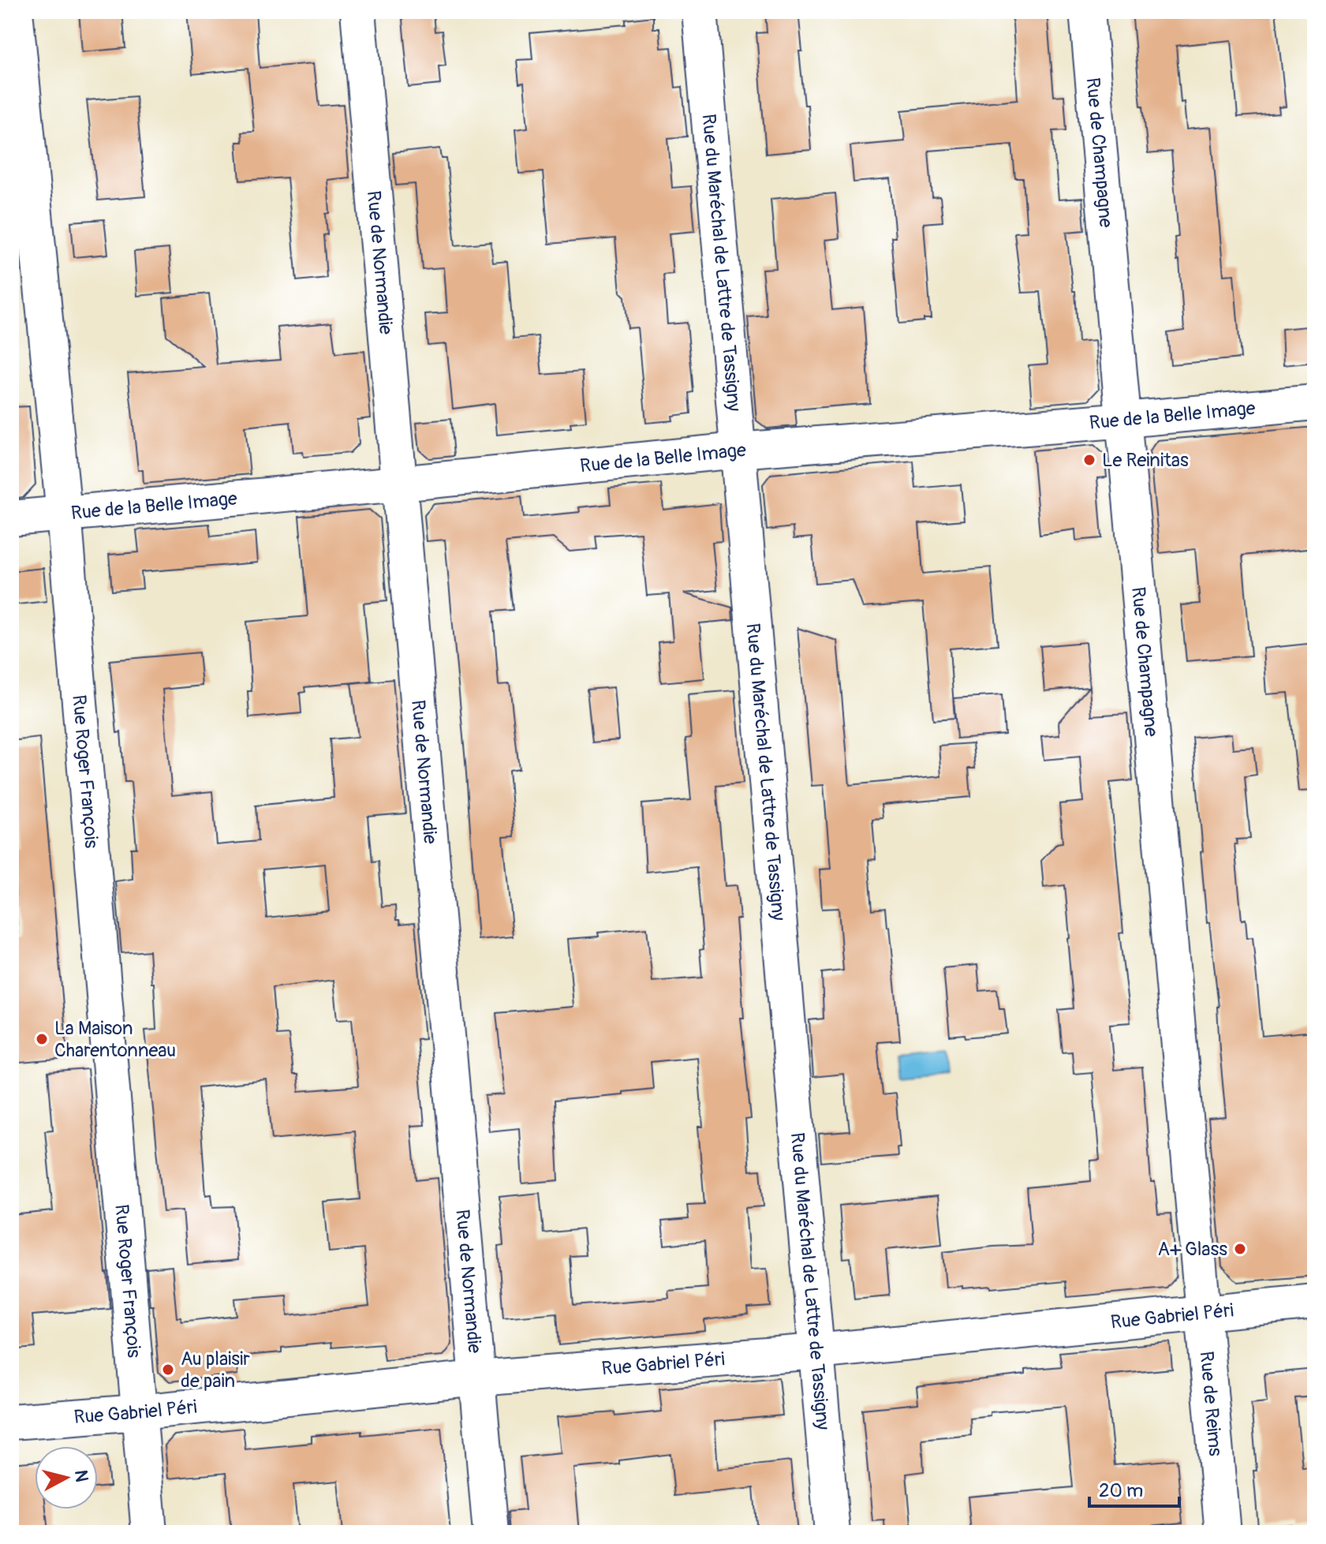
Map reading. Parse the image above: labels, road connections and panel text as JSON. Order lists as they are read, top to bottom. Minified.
{"streets":{"street":["Rue de Champagne","Rue de Normandie","Rue du Maréchal de Lattre de Tassigny","Rue de la Belle Image","Rue Roger François","Rue Gabriel Péri","Rue de Reims"]},"crossings":[["Rue de Champagne","Rue de la Belle Image"],["Rue de Champagne","Rue Gabriel Péri"],["Rue de Champagne","Rue de Reims"],["Rue de Normandie","Rue de la Belle Image"],["Rue de Normandie","Rue Gabriel Péri"],["Rue du Maréchal de Lattre de Tassigny","Rue de la Belle Image"],["Rue du Maréchal de Lattre de Tassigny","Rue Gabriel Péri"],["Rue de la Belle Image","Rue Roger François"],["Rue Roger François","Rue Gabriel Péri"],["Rue Gabriel Péri","Rue de Reims"]],"places":["Le Reinitas","La Maison Charentonneau","A+ Glass","Au plaisir de pain"],"scale_bar":"20 m","north":"right"}
